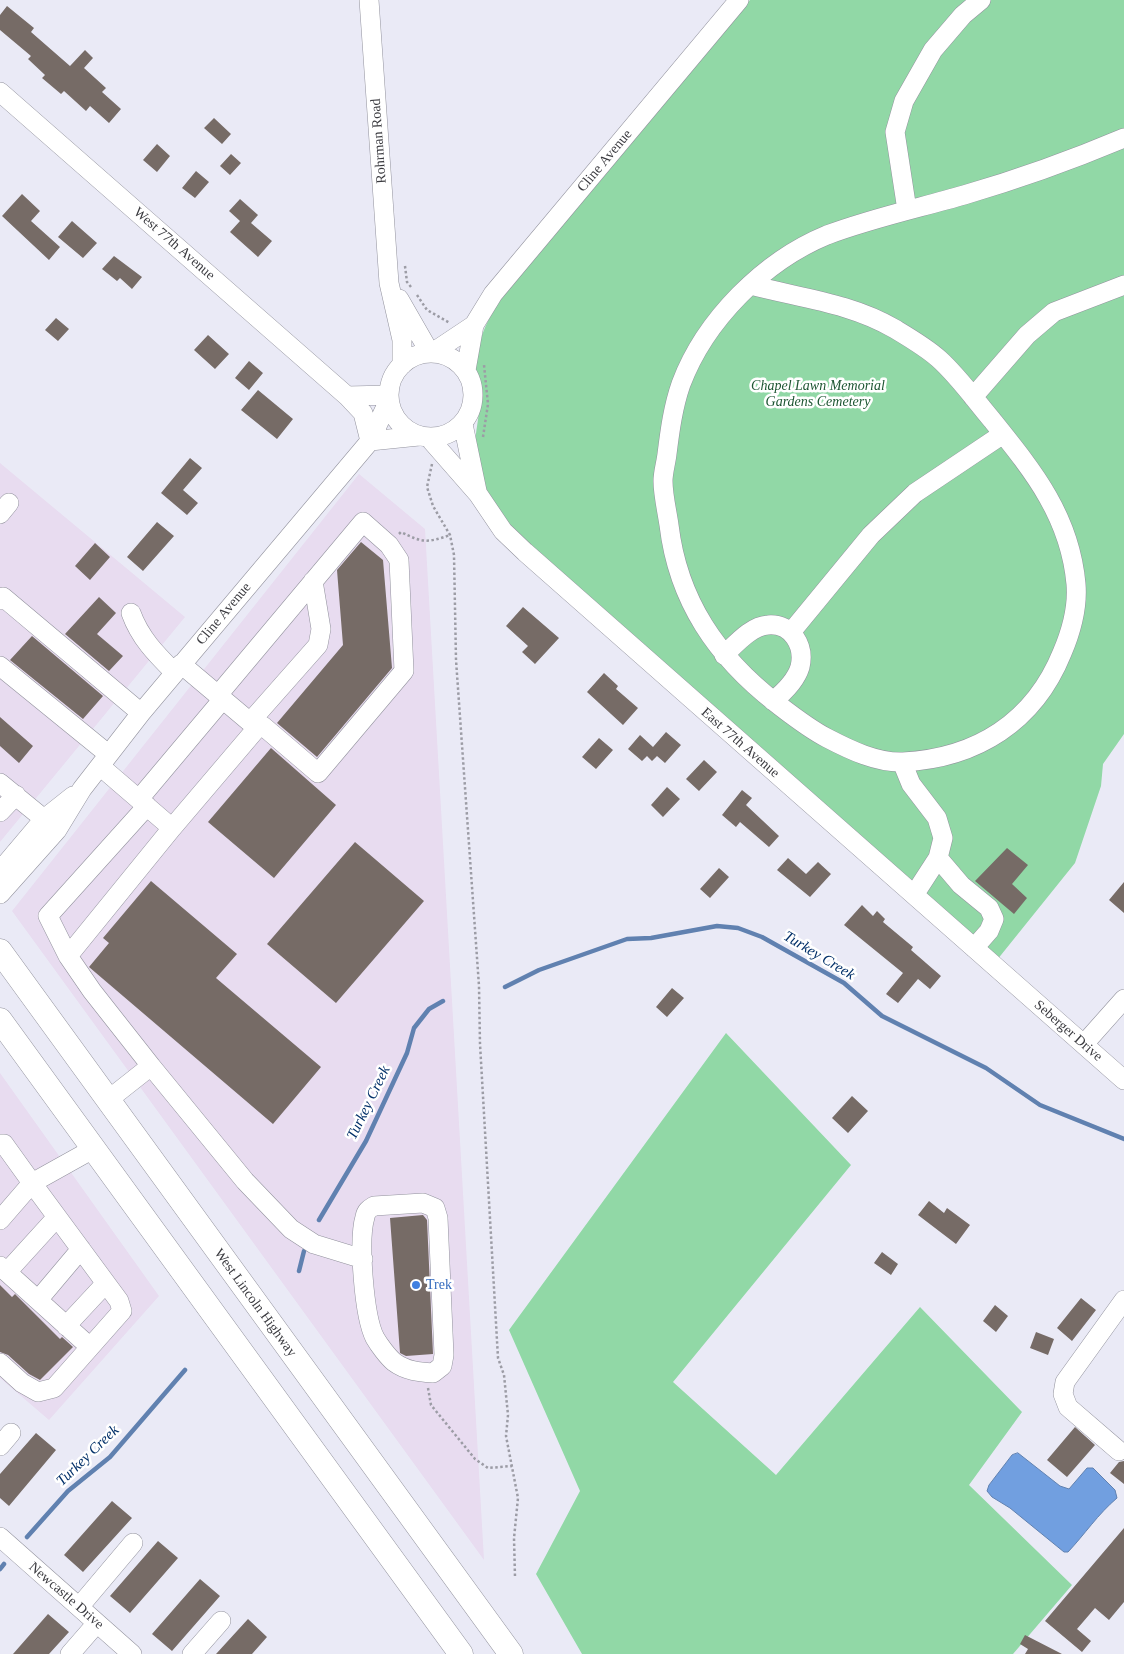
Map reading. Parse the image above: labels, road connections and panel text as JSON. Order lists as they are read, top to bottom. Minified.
{"streets":{"main road":["West Lincoln Highway"],"street":["Rohrman Road","Cline Avenue","West 77th Avenue","East 77th Avenue","Seberger Drive","Newcastle Drive"]},"crossings":[["Rohrman Road","Cline Avenue"],["Rohrman Road","East 77th Avenue"],["Cline Avenue","West 77th Avenue"],["Cline Avenue","East 77th Avenue"],["East 77th Avenue","Seberger Drive"]],"water":["Turkey Creek"],"parks":["Chapel Lawn Memorial Gardens Cemetery"],"places":["Trek"]}
